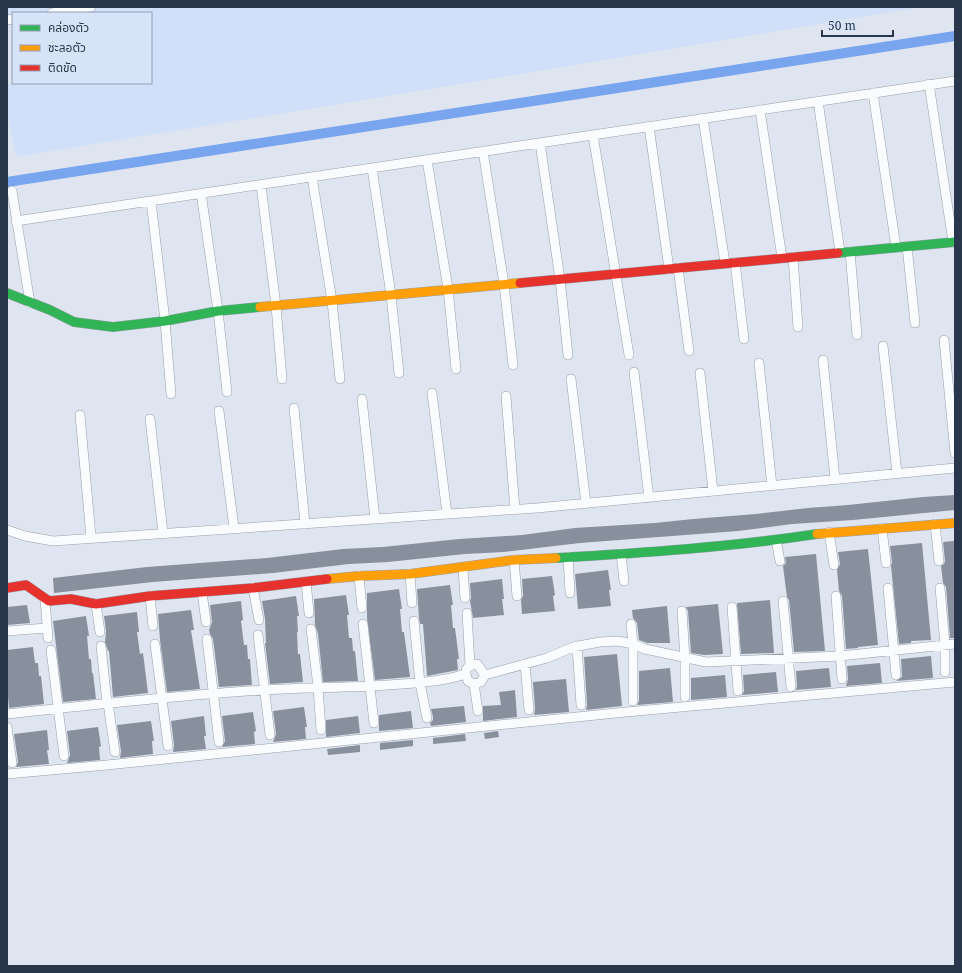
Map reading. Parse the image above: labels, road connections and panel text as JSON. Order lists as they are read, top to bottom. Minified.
{"legend":["คล่องตัว","ชะลอตัว","ติดขัด"],"scale_bar":"50 m"}
